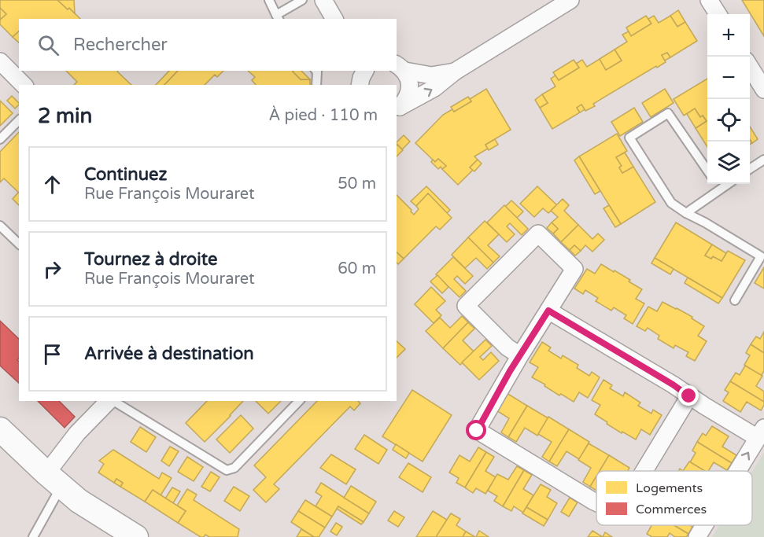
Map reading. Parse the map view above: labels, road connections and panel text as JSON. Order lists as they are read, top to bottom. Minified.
{"legend":["Logements","Commerces"],"page":{"map_buttons":["+","−"],"search":"Rechercher","heading":["2 min","À pied · 110 m"],"list":[["Continuez","Rue François Mouraret","50 m"],["Tournez à droite","Rue François Mouraret","60 m"],"Arrivée à destination"]}}
